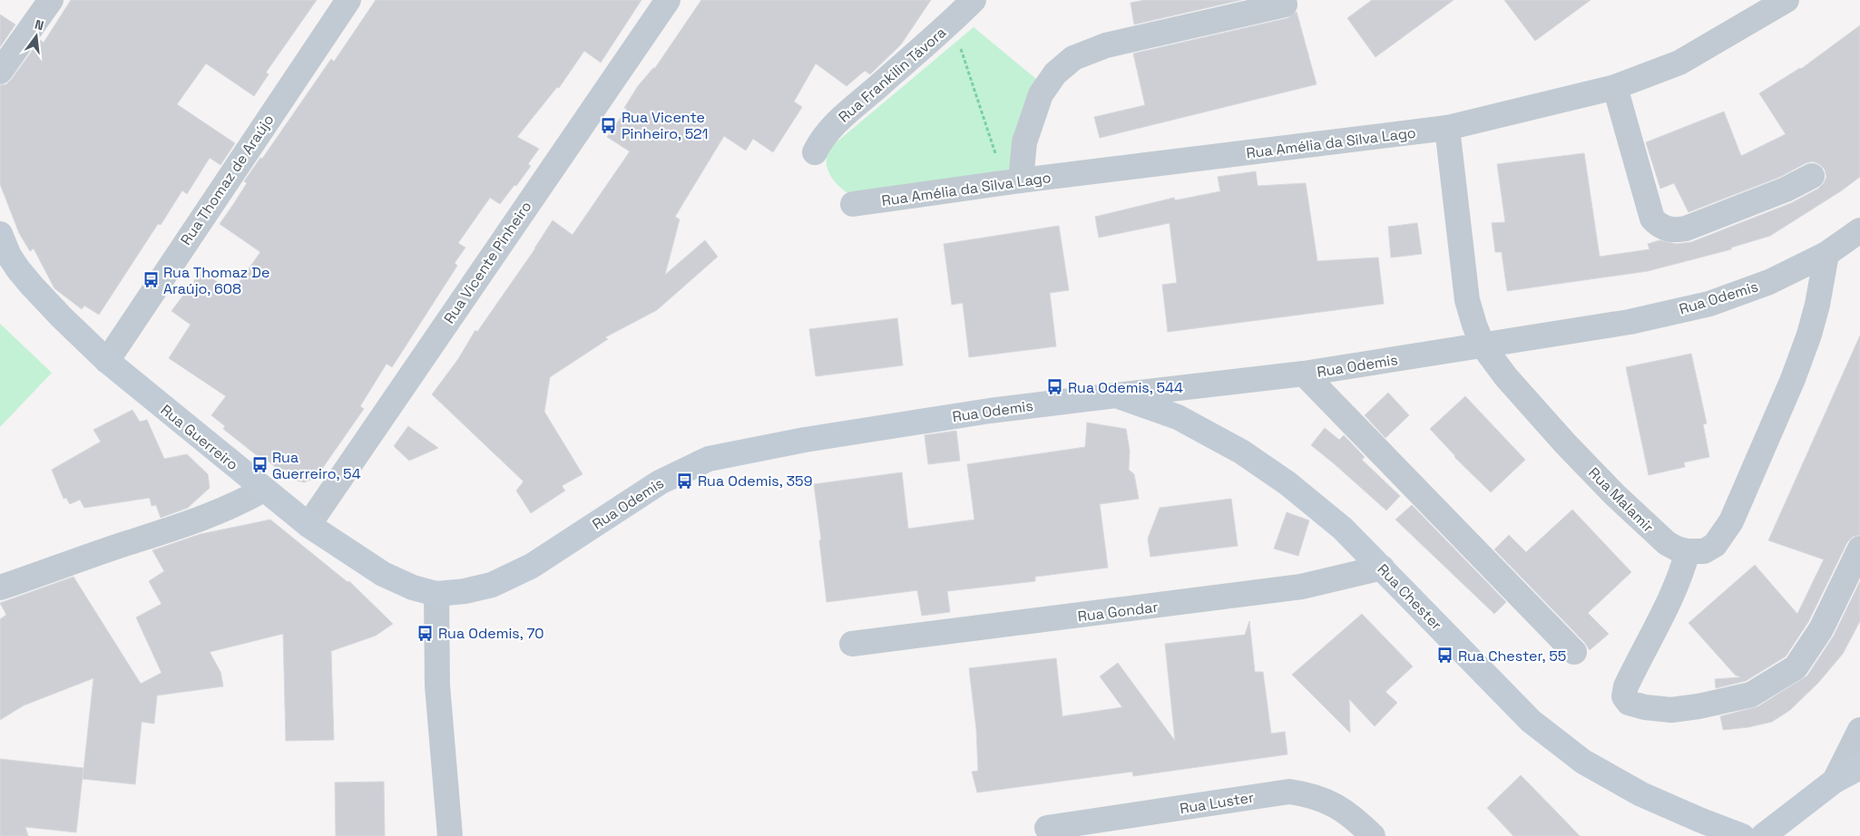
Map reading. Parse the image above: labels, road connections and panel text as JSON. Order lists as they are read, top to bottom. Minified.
{"streets":{"street":["Rua Frankilin Távora","Rua Amélia da Silva Lago","Rua Thomaz de Araújo","Rua Vicente Pinheiro","Rua Odemis","Rua Guerreiro","Rua Malamir","Rua Chester","Rua Gondar","Rua Luster"]},"crossings":[["Rua Amélia da Silva Lago","Rua Malamir"],["Rua Thomaz de Araújo","Rua Guerreiro"],["Rua Vicente Pinheiro","Rua Guerreiro"],["Rua Odemis","Rua Guerreiro"],["Rua Odemis","Rua Malamir"],["Rua Odemis","Rua Chester"],["Rua Chester","Rua Gondar"]],"places":{"bus stop":["Rua Vicente Pinheiro, 521","Rua Thomaz De Araújo, 608","Rua Odemis, 544","Rua Guerreiro, 54","Rua Odemis, 359","Rua Odemis, 70","Rua Chester, 55"]},"north":"top"}
